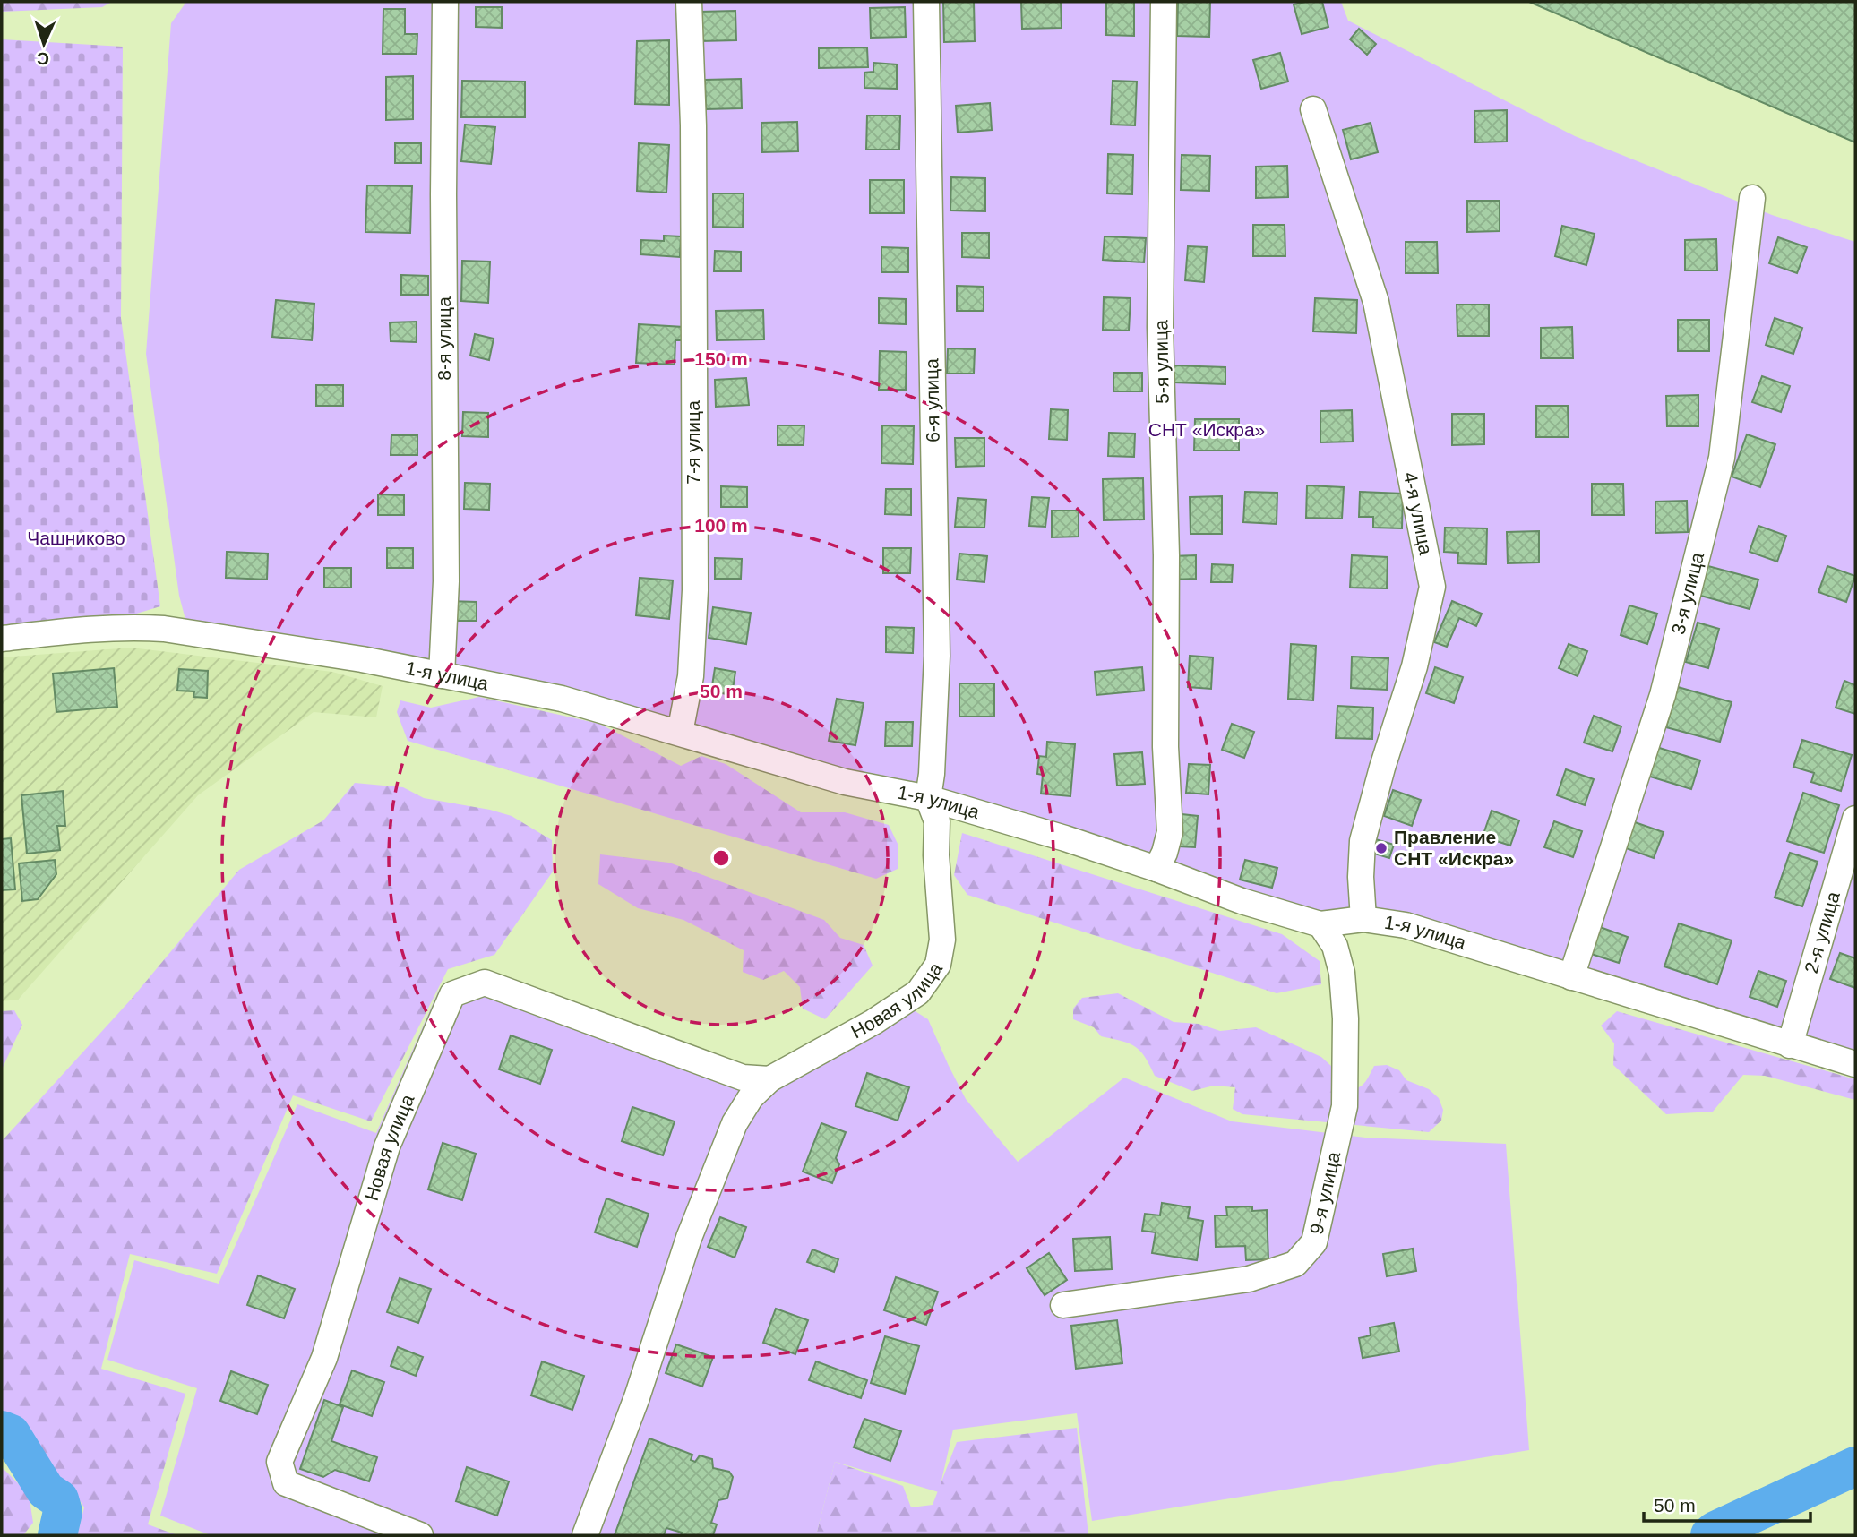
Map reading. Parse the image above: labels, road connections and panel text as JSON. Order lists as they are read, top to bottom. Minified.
{"streets":{"street":["8-я улица","5-я улица","6-я улица","7-я улица","4-я улица","3-я улица","1-я улица","2-я улица","Новая улица","9-я улица"]},"crossings":[["8-я улица","1-я улица"],["5-я улица","1-я улица"],["6-я улица","1-я улица"],["6-я улица","Новая улица"],["7-я улица","1-я улица"],["4-я улица","1-я улица"],["3-я улица","1-я улица"],["1-я улица","2-я улица"],["1-я улица","Новая улица"],["1-я улица","9-я улица"]],"parks":["СНТ «Искра»","Чашниково"],"places":["Правление СНТ «Искра»"],"scale_bar":"50 m","north":"bottom","rings":["150 m","100 m","50 m"]}
